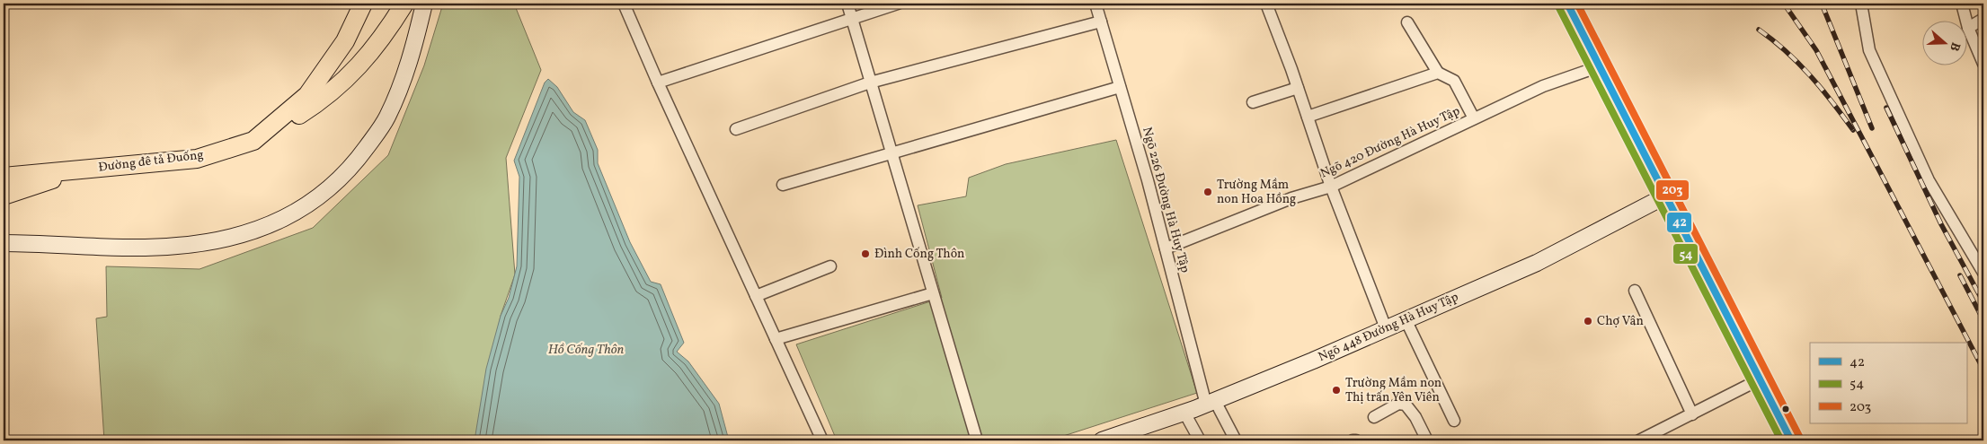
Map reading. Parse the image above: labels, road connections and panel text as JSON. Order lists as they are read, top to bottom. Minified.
{"streets":{"main road":["Đường đê tả Đuống"],"street":["Ngõ 420 Đường Hà Huy Tập","Ngõ 226 Đường Hà Huy Tập","Ngõ 448 Đường Hà Huy Tập"]},"crossings":[["Ngõ 420 Đường Hà Huy Tập","Ngõ 226 Đường Hà Huy Tập"],["Ngõ 226 Đường Hà Huy Tập","Ngõ 448 Đường Hà Huy Tập"]],"water":["Hồ Cống Thôn"],"places":["Trường Mầm non Hoa Hồng","Đình Cống Thôn","Chợ Vân","Trường Mầm non Thị trấn Yên Viên"],"lines":["transit line 42","transit line 203","transit line 54"],"legend":["42","54","203"],"north":"right"}
